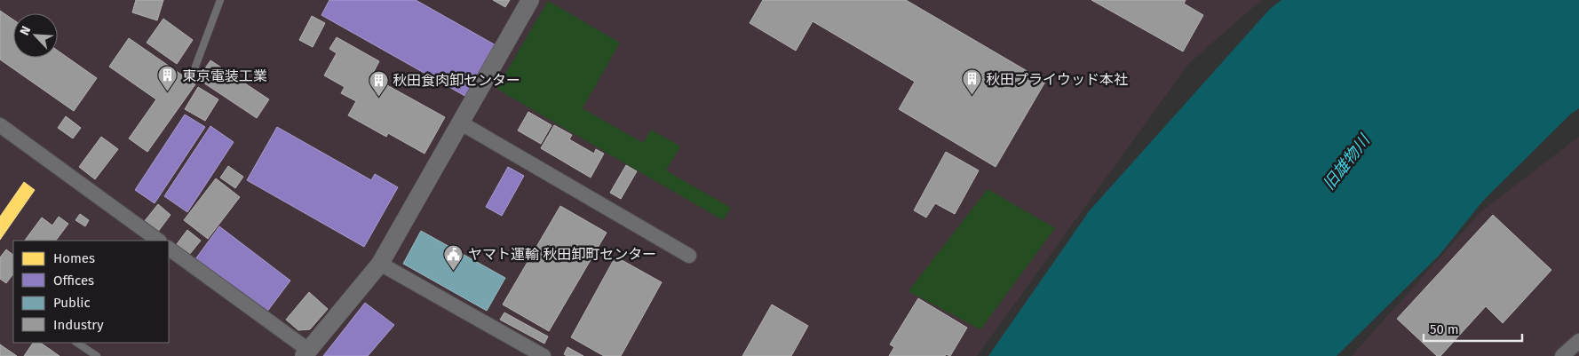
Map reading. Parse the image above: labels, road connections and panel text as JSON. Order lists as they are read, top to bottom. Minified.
{"water":["旧雄物川"],"places":{"building":["東京電装工業","秋田プライウッド本社","秋田食肉卸センター"],"public building":["ヤマト運輸 秋田卸町センター"]},"legend":["Homes","Offices","Public","Industry"],"scale_bar":"50 m","north":"top left"}
